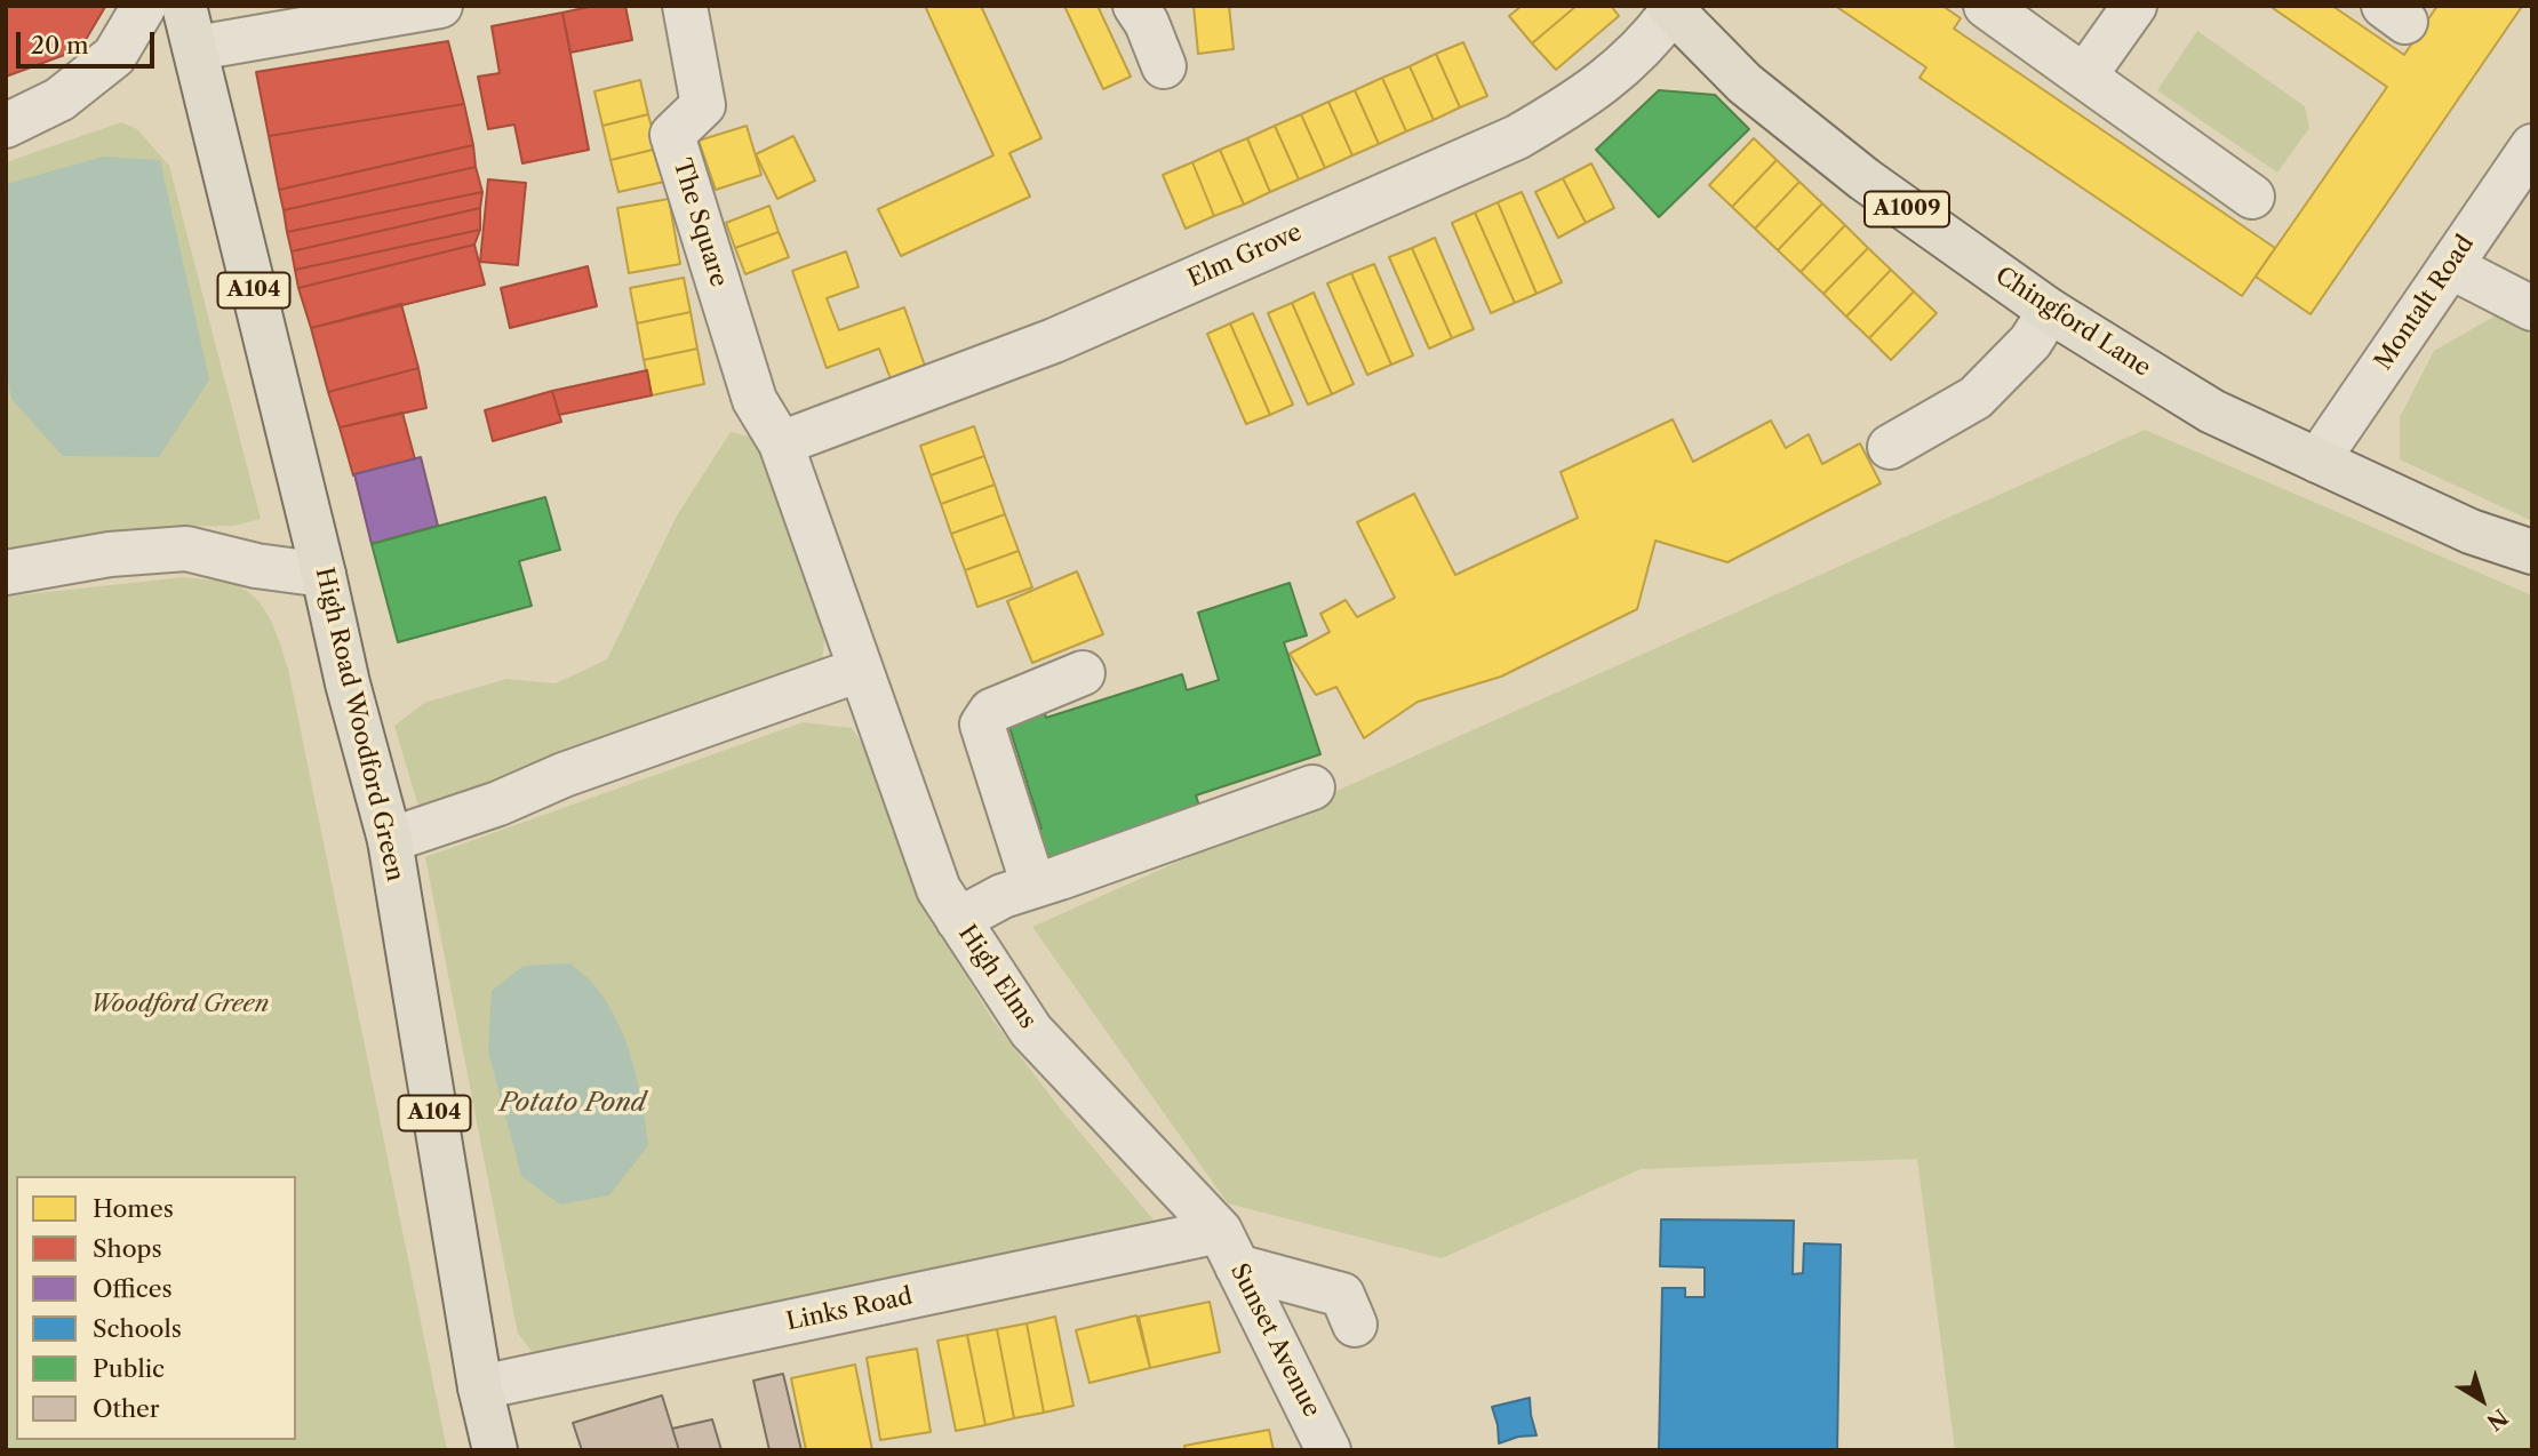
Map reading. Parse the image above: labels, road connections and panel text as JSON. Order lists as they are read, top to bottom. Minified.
{"streets":{"main road":["A1009","A104","Chingford Lane","High Road Woodford Green"],"street":["The Square","Elm Grove","Montalt Road","High Elms","Links Road","Sunset Avenue"]},"crossings":[["The Square","Elm Grove"],["The Square","High Elms"],["Elm Grove","Chingford Lane"],["Elm Grove","High Elms"],["Montalt Road","Chingford Lane"],["High Road Woodford Green","Links Road"],["High Elms","Links Road"],["High Elms","Sunset Avenue"],["Links Road","Sunset Avenue"]],"water":["Potato Pond"],"parks":["Woodford Green"],"legend":["Homes","Shops","Offices","Schools","Public","Other"],"scale_bar":"20 m","north":"bottom right"}
